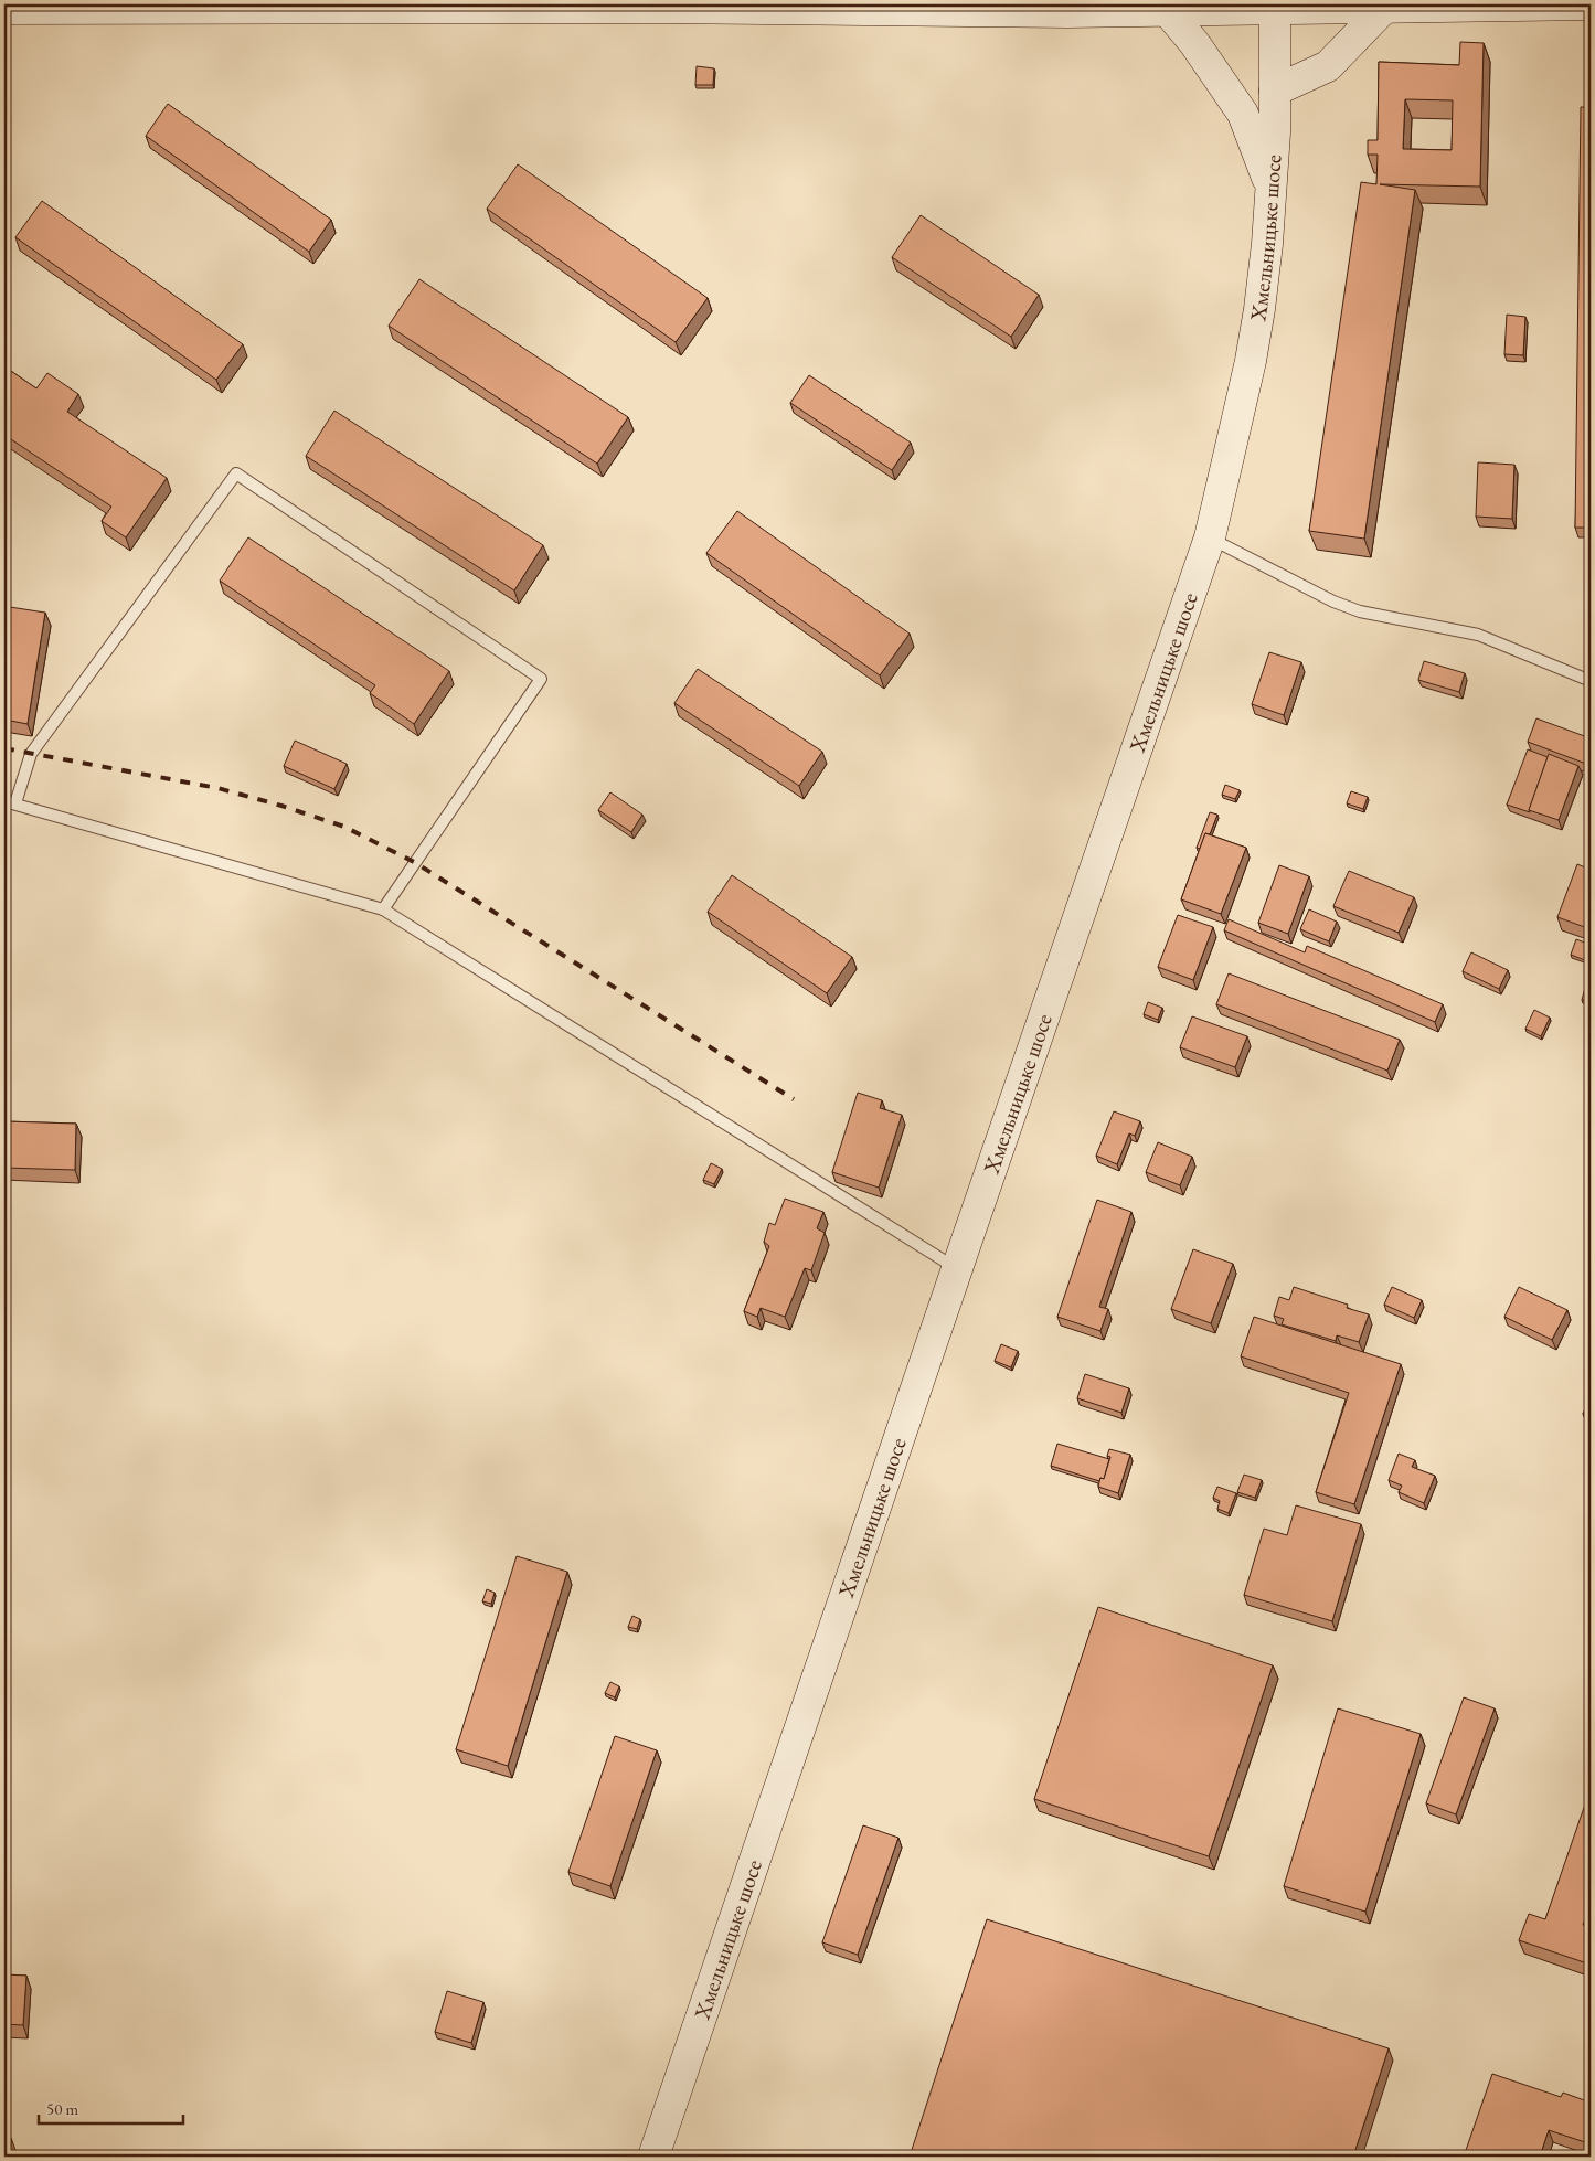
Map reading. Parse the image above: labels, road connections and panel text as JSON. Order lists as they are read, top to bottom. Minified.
{"streets":{"street":["Хмельницьке шосе"]},"scale_bar":"50 m"}
